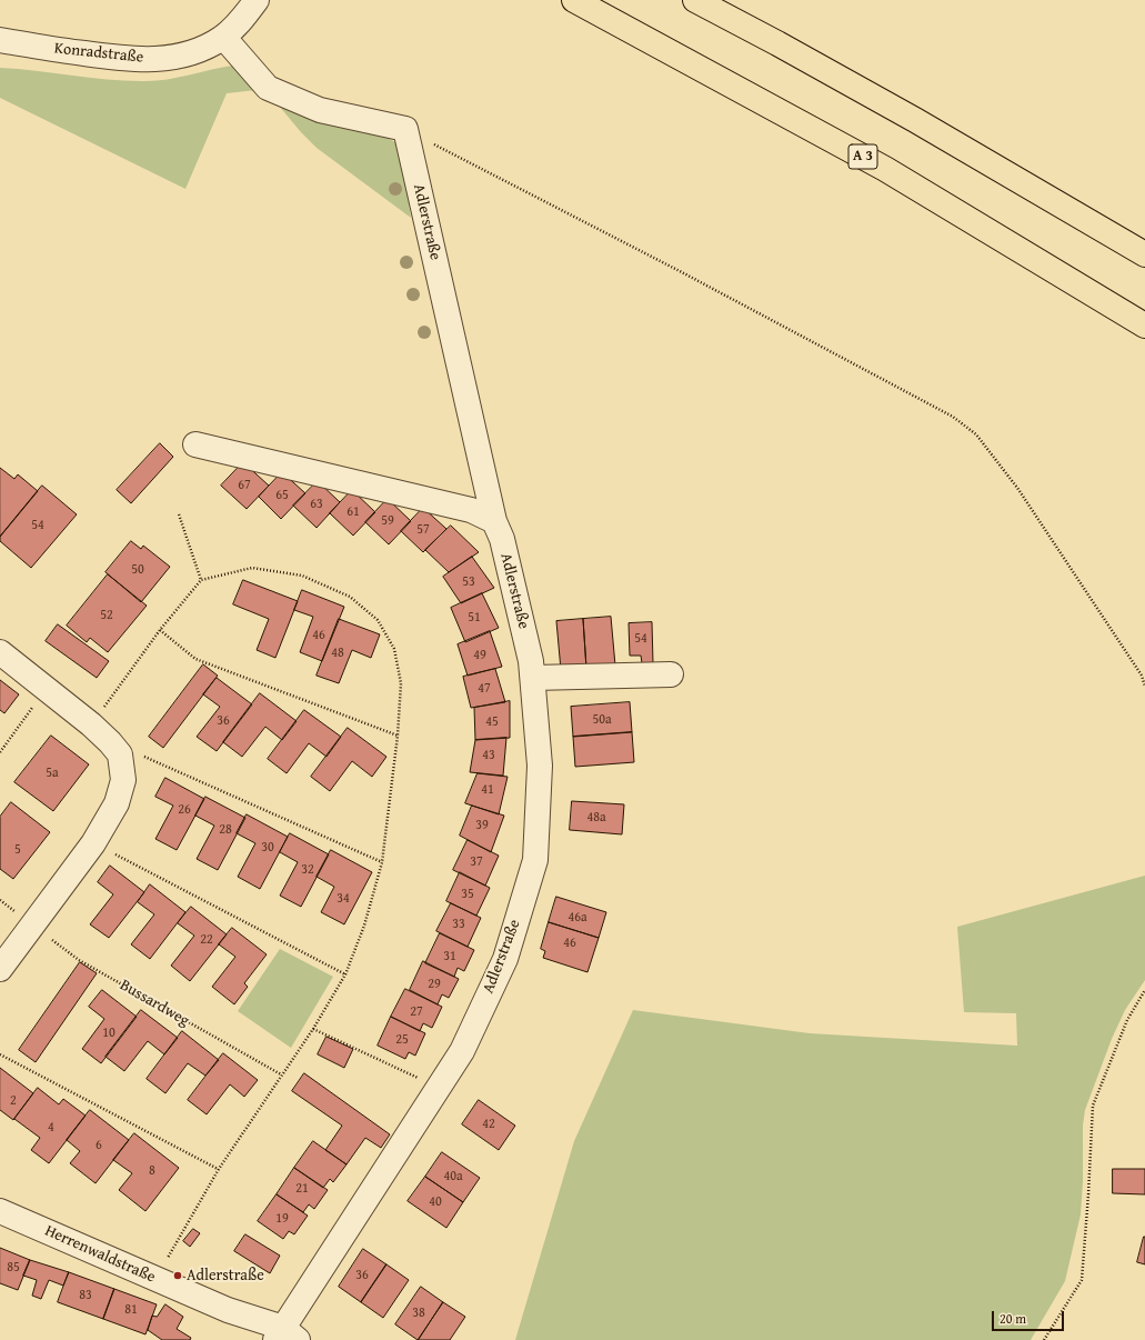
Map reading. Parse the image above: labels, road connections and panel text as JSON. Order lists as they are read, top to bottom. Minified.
{"streets":{"highway":["A 3"],"street":["Konradstraße","Adlerstraße","Herrenwaldstraße"],"path":["Bussardweg"]},"crossings":[["Adlerstraße","Herrenwaldstraße"]],"places":["Adlerstraße"],"house_numbers":["67","65","63","61","59","54","57","50","53","52","51","46","54","48","49","47","50a","36","45","43","5a","41","26","48a","39","28","30","5","37","32","35","34","46a","33","22","46","31","29","27","10","25","2","42","4","6","8","40a","21","40","19","85","36","83","81","38"],"scale_bar":"20 m"}
